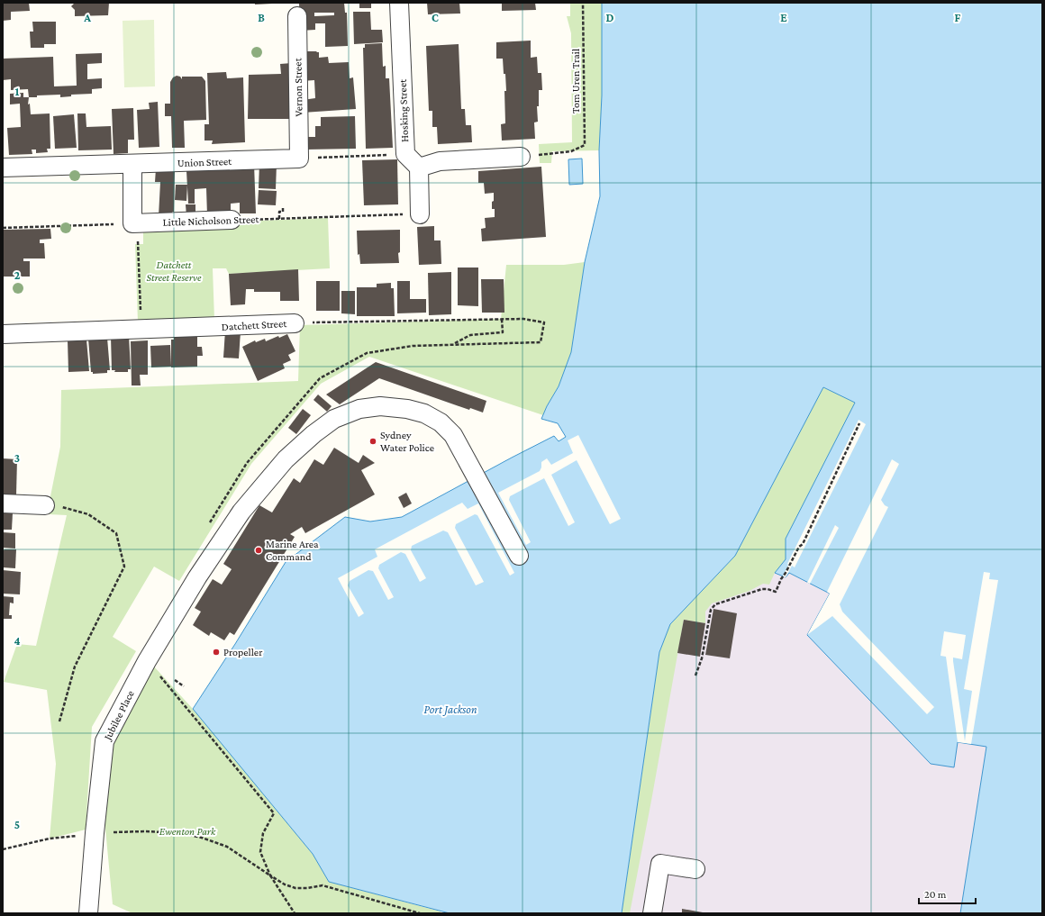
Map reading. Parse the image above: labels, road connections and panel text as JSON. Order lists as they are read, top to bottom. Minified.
{"streets":{"street":["Vernon Street","Hosking Street","Union Street","Little Nicholson Street","Datchett Street","Jubilee Place"],"path":["Tom Uren Trail"]},"crossings":[["Vernon Street","Union Street"]],"water":["Port Jackson"],"parks":["Datchett Street Reserve","Ewenton Park"],"places":["Sydney Water Police","Marine Area Command","Propeller"],"scale_bar":"20 m","grid":{"columns":["A","B","C","D","E","F"],"rows":["1","2","3","4","5"]}}
